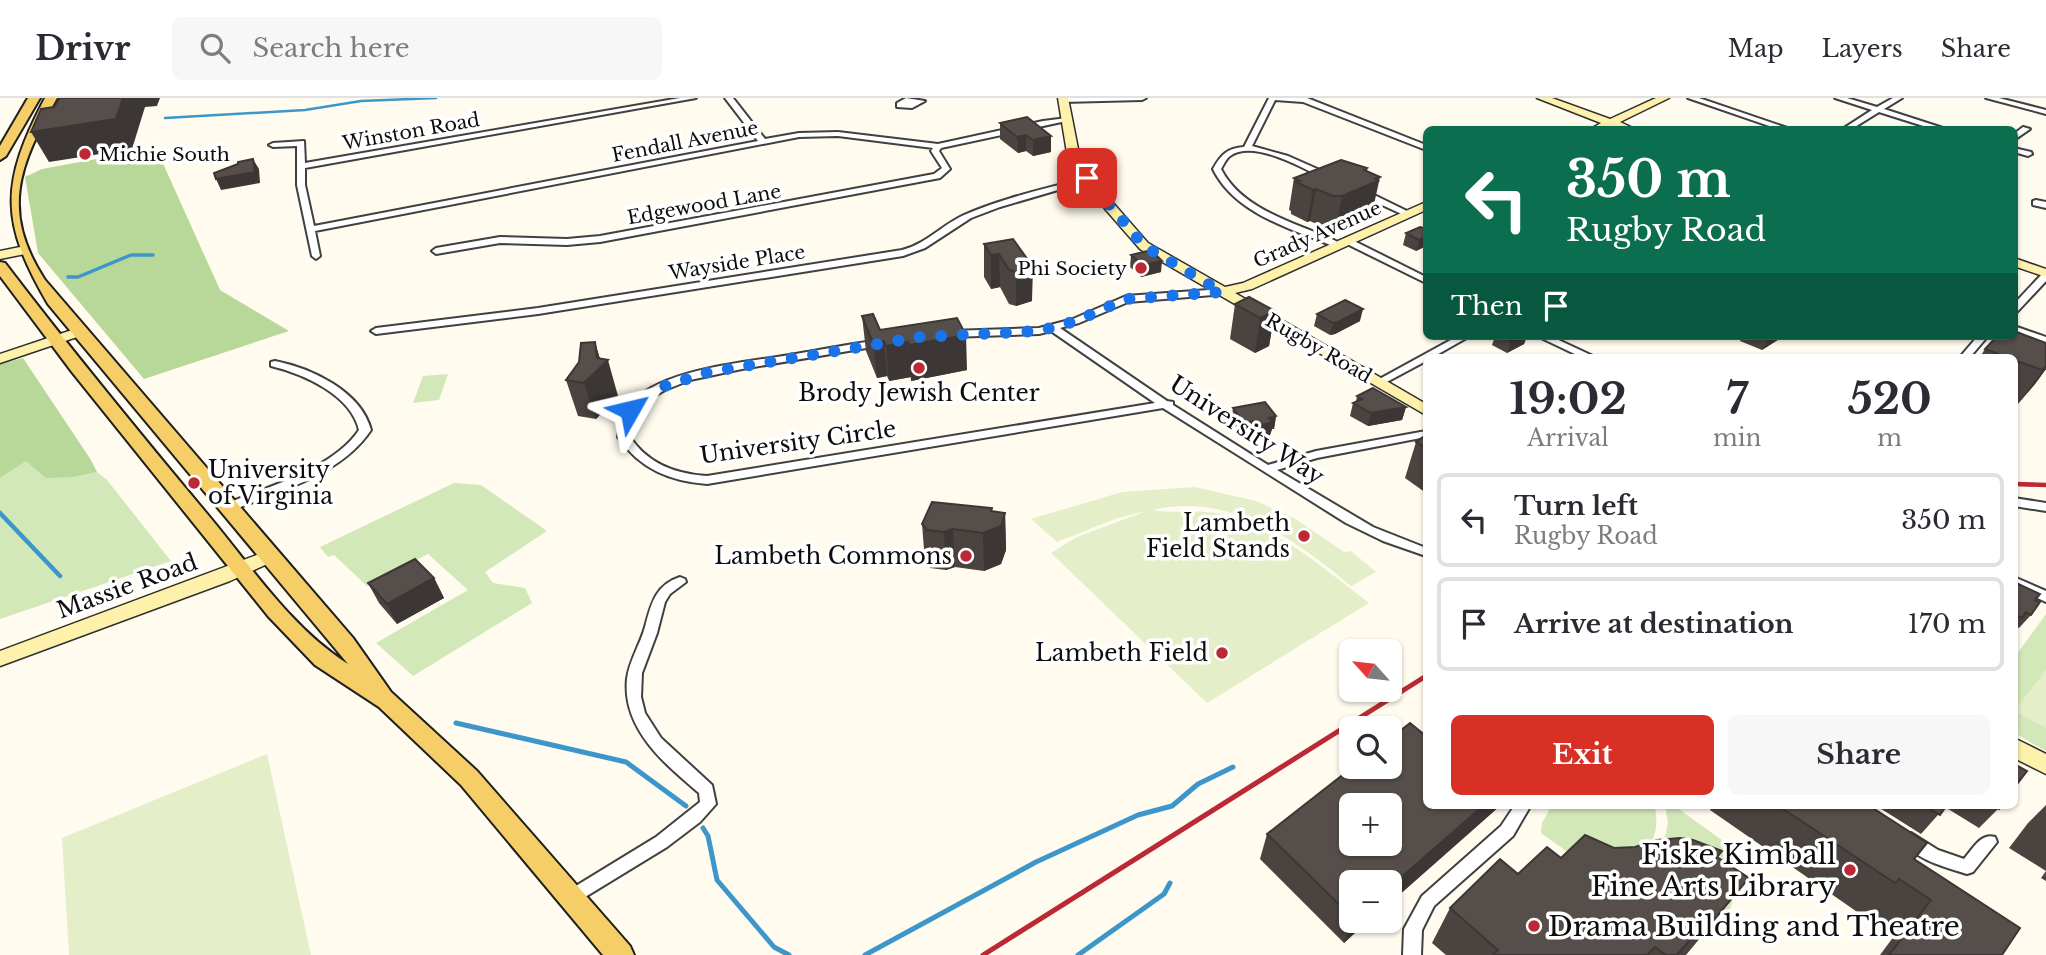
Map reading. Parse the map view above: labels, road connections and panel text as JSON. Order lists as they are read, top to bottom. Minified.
{"streets":{"street":["Winston Road","Fendall Avenue","Edgewood Lane","Grady Avenue","Wayside Place","Rugby Road","University Way","University Circle","Massie Road"]},"crossings":[["Fendall Avenue","Edgewood Lane"],["Fendall Avenue","Rugby Road"],["Grady Avenue","Rugby Road"],["Wayside Place","Rugby Road"],["University Way","University Circle"]],"places":["Michie South","Phi Society","Brody Jewish Center","University of Virginia","Lambeth Field Stands","Lambeth Commons","Lambeth Field","Fiske Kimball Fine Arts Library","Drama Building and Theatre"],"north":"top left","page":{"header":"Drivr","search":"Search here","nav":["Map","Layers","Share"],"turn":["350 m","Rugby Road"],"then":"Then","eta":["19:02","Arrival","7","min","520","m"],"list":[{"name":"Turn left","note":"Rugby Road","value":"350 m"},{"name":"Arrive at destination","value":"170 m"}],"map_buttons":["+","−"],"buttons":["Exit","Share"]}}
